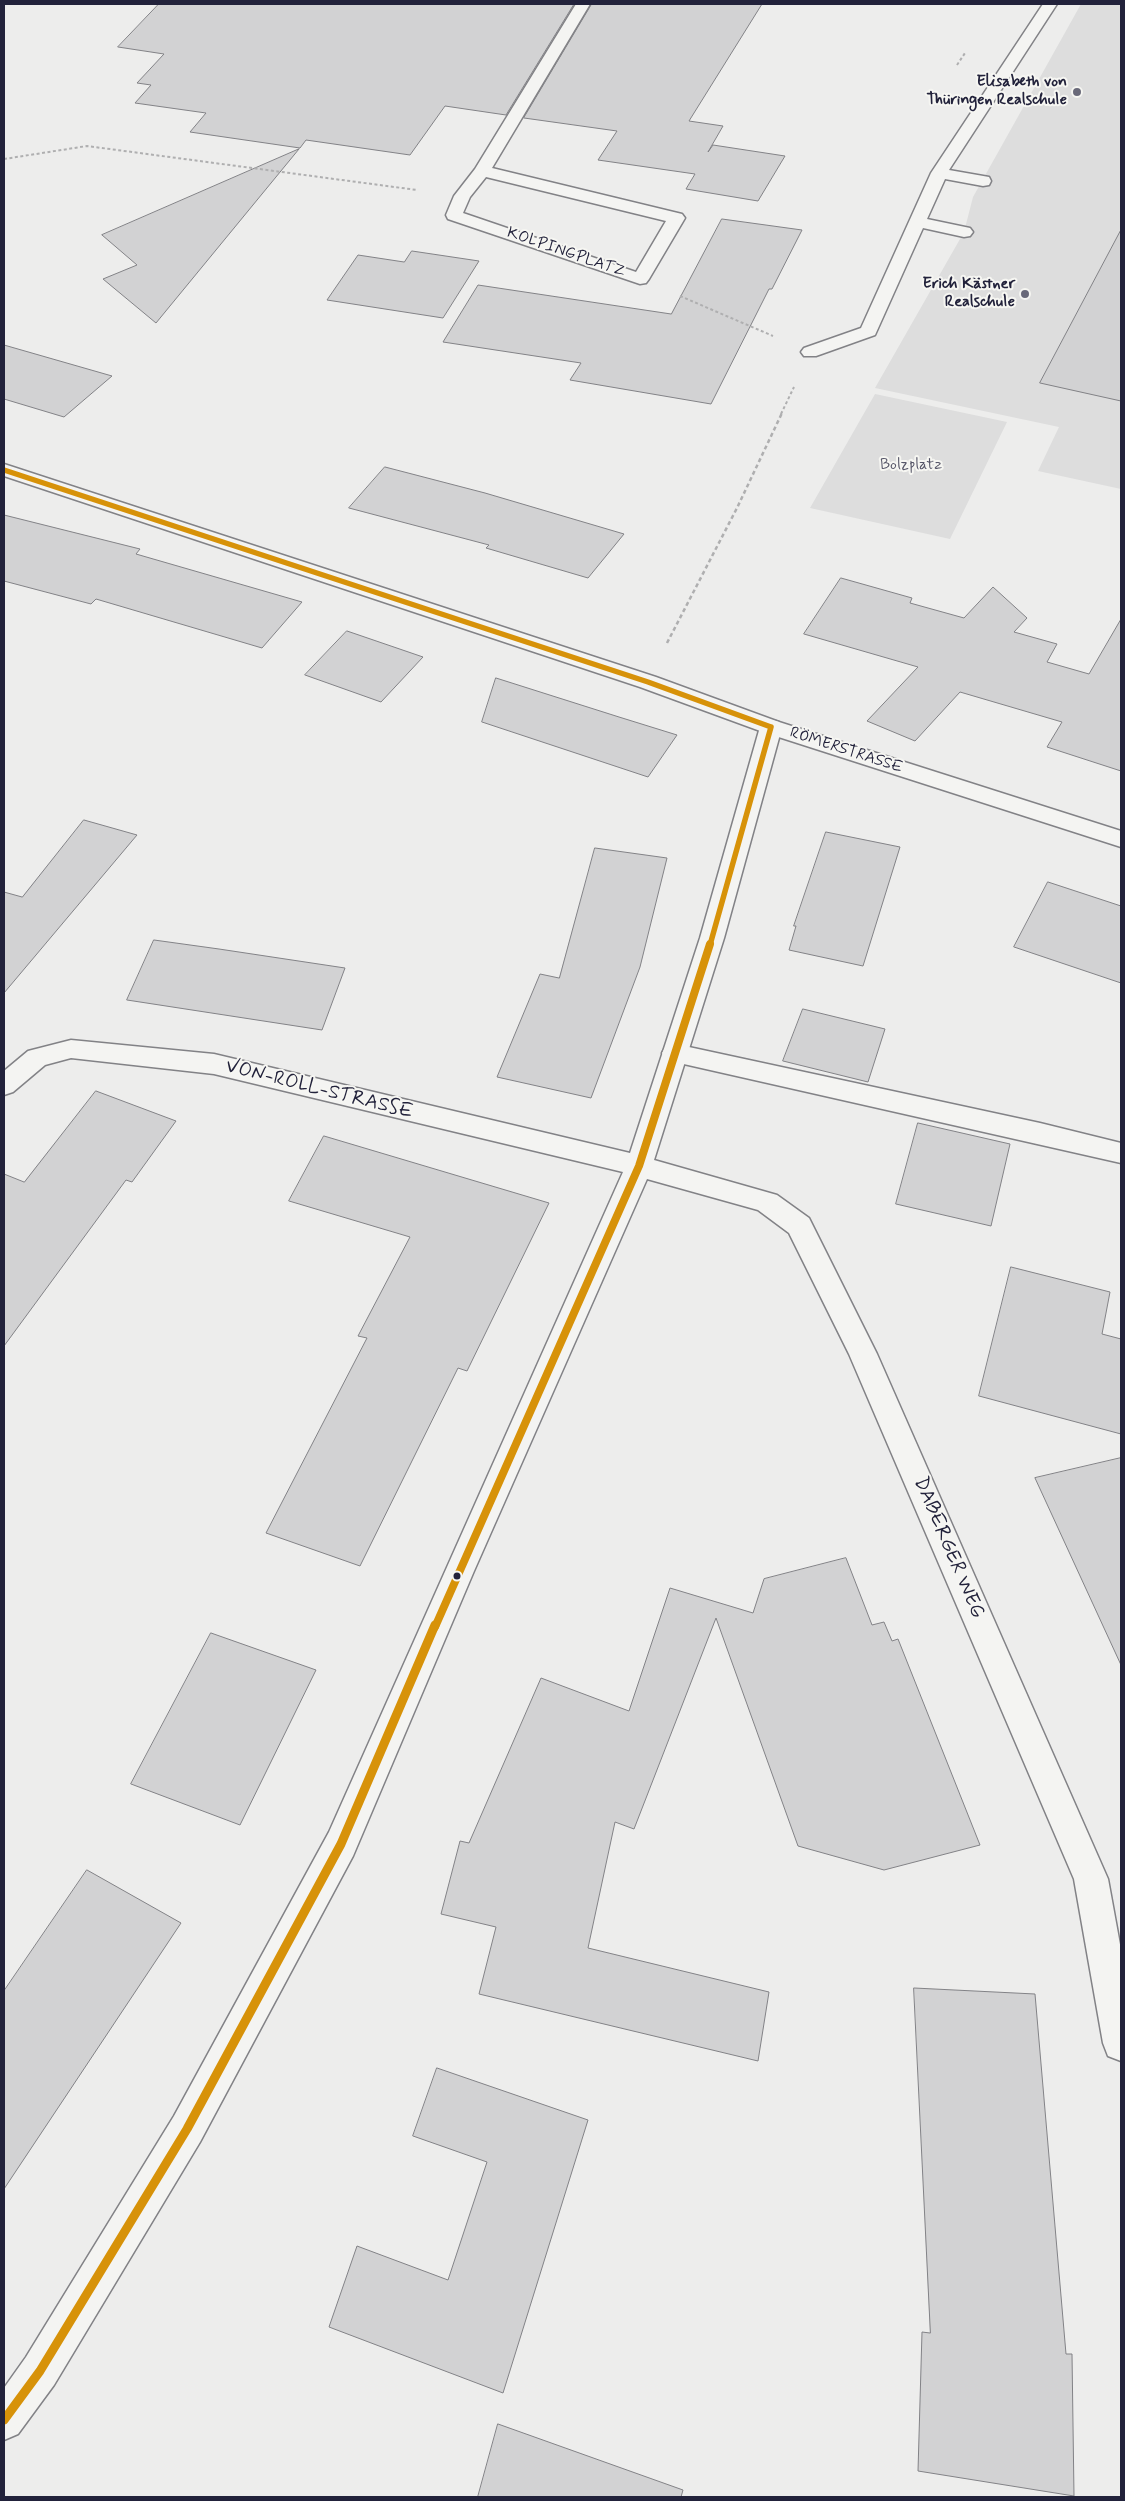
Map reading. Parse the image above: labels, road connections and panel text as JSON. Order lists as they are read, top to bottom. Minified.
{"streets":{"street":["KOLPINGPLATZ","RÖMERSTRASSE","VON-ROLL-STRASSE","DABERGER WEG"]},"crossings":[["VON-ROLL-STRASSE","DABERGER WEG"]],"parks":["Bolzplatz"],"places":["Elisabeth von Thüringen Realschule","Erich Kästner Realschule"]}
